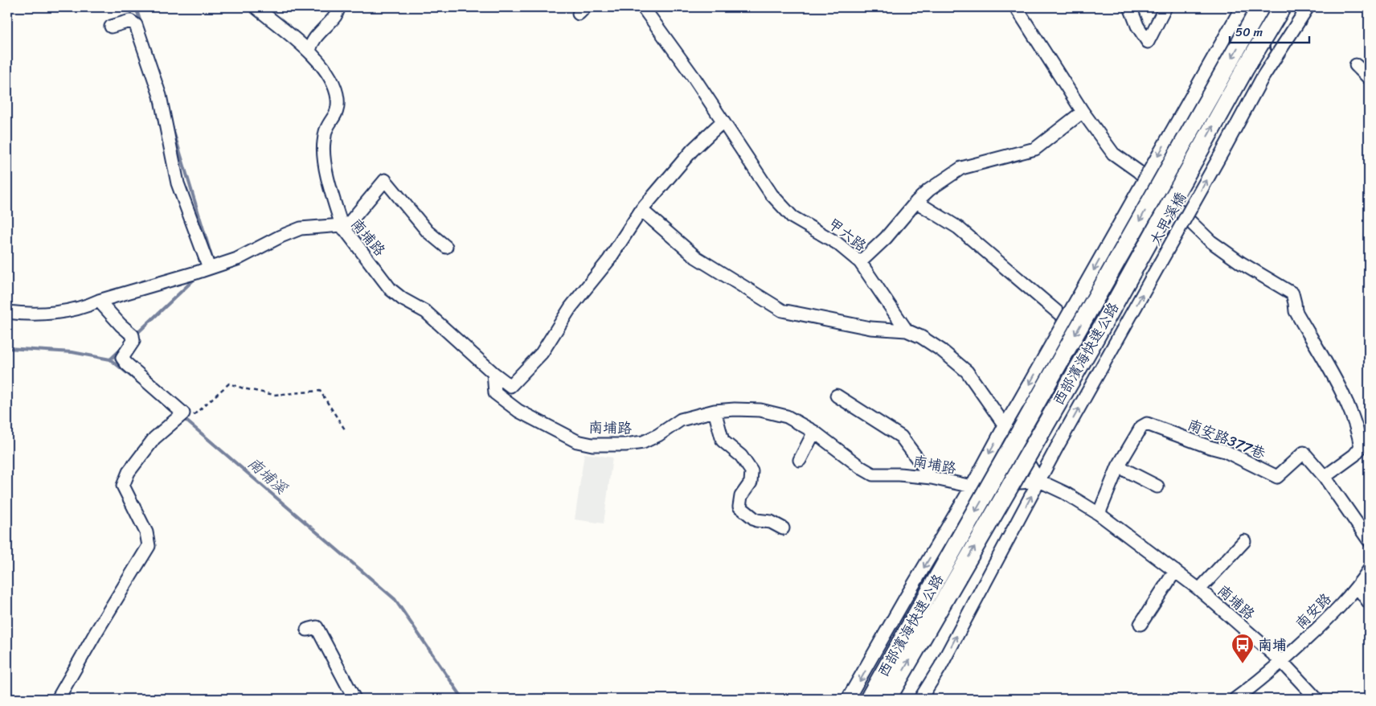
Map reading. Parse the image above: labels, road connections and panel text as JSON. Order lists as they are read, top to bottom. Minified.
{"streets":{"highway":["西部濱海快速公路"],"street":["大甲溪橋","甲六路","南埔路","南安路377巷","南安路"]},"crossings":[["大甲溪橋","甲六路"],["大甲溪橋","南埔路"],["甲六路","南埔路"],["南埔路","南安路377巷"],["南埔路","南安路"]],"water":["南埔溪"],"places":{"bus stop":["南埔"]},"scale_bar":"50 m"}
